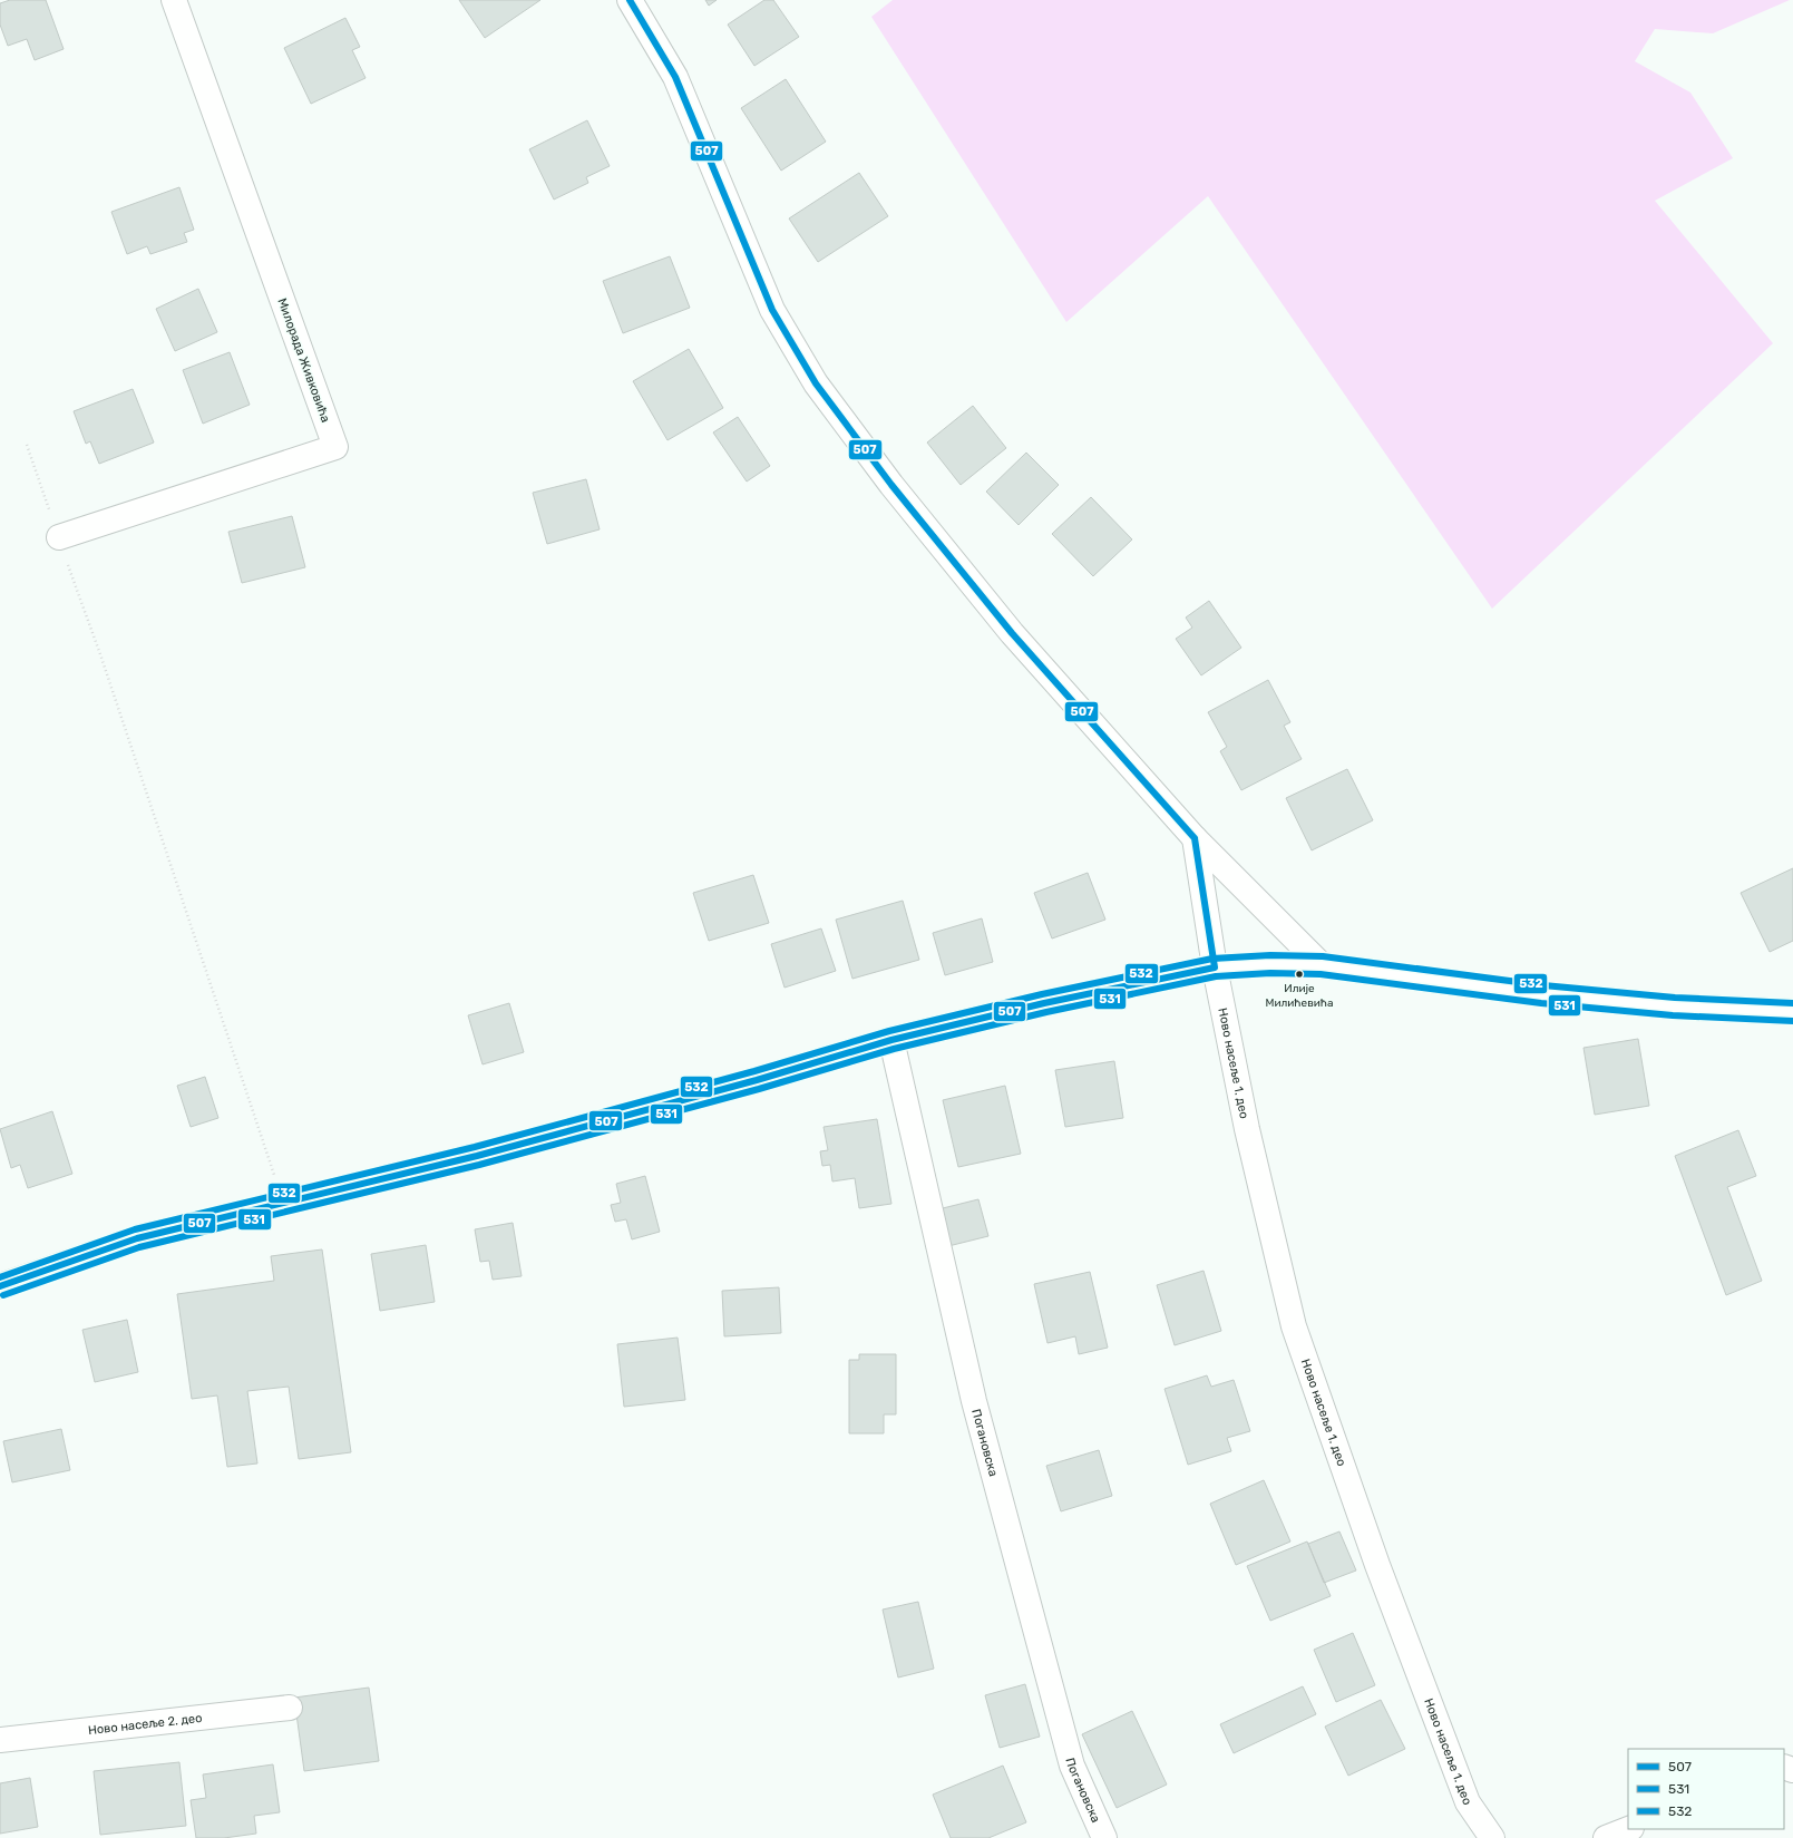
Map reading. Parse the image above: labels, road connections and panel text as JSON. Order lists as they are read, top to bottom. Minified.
{"streets":{"street":["Милорада Живковића","Ново насеље 1. део","Погановска","Ново насеље 2. део"]},"places":["Илије Милићевића"],"lines":["transit line 507","transit line 532","transit line 531"],"legend":["507","531","532"]}
